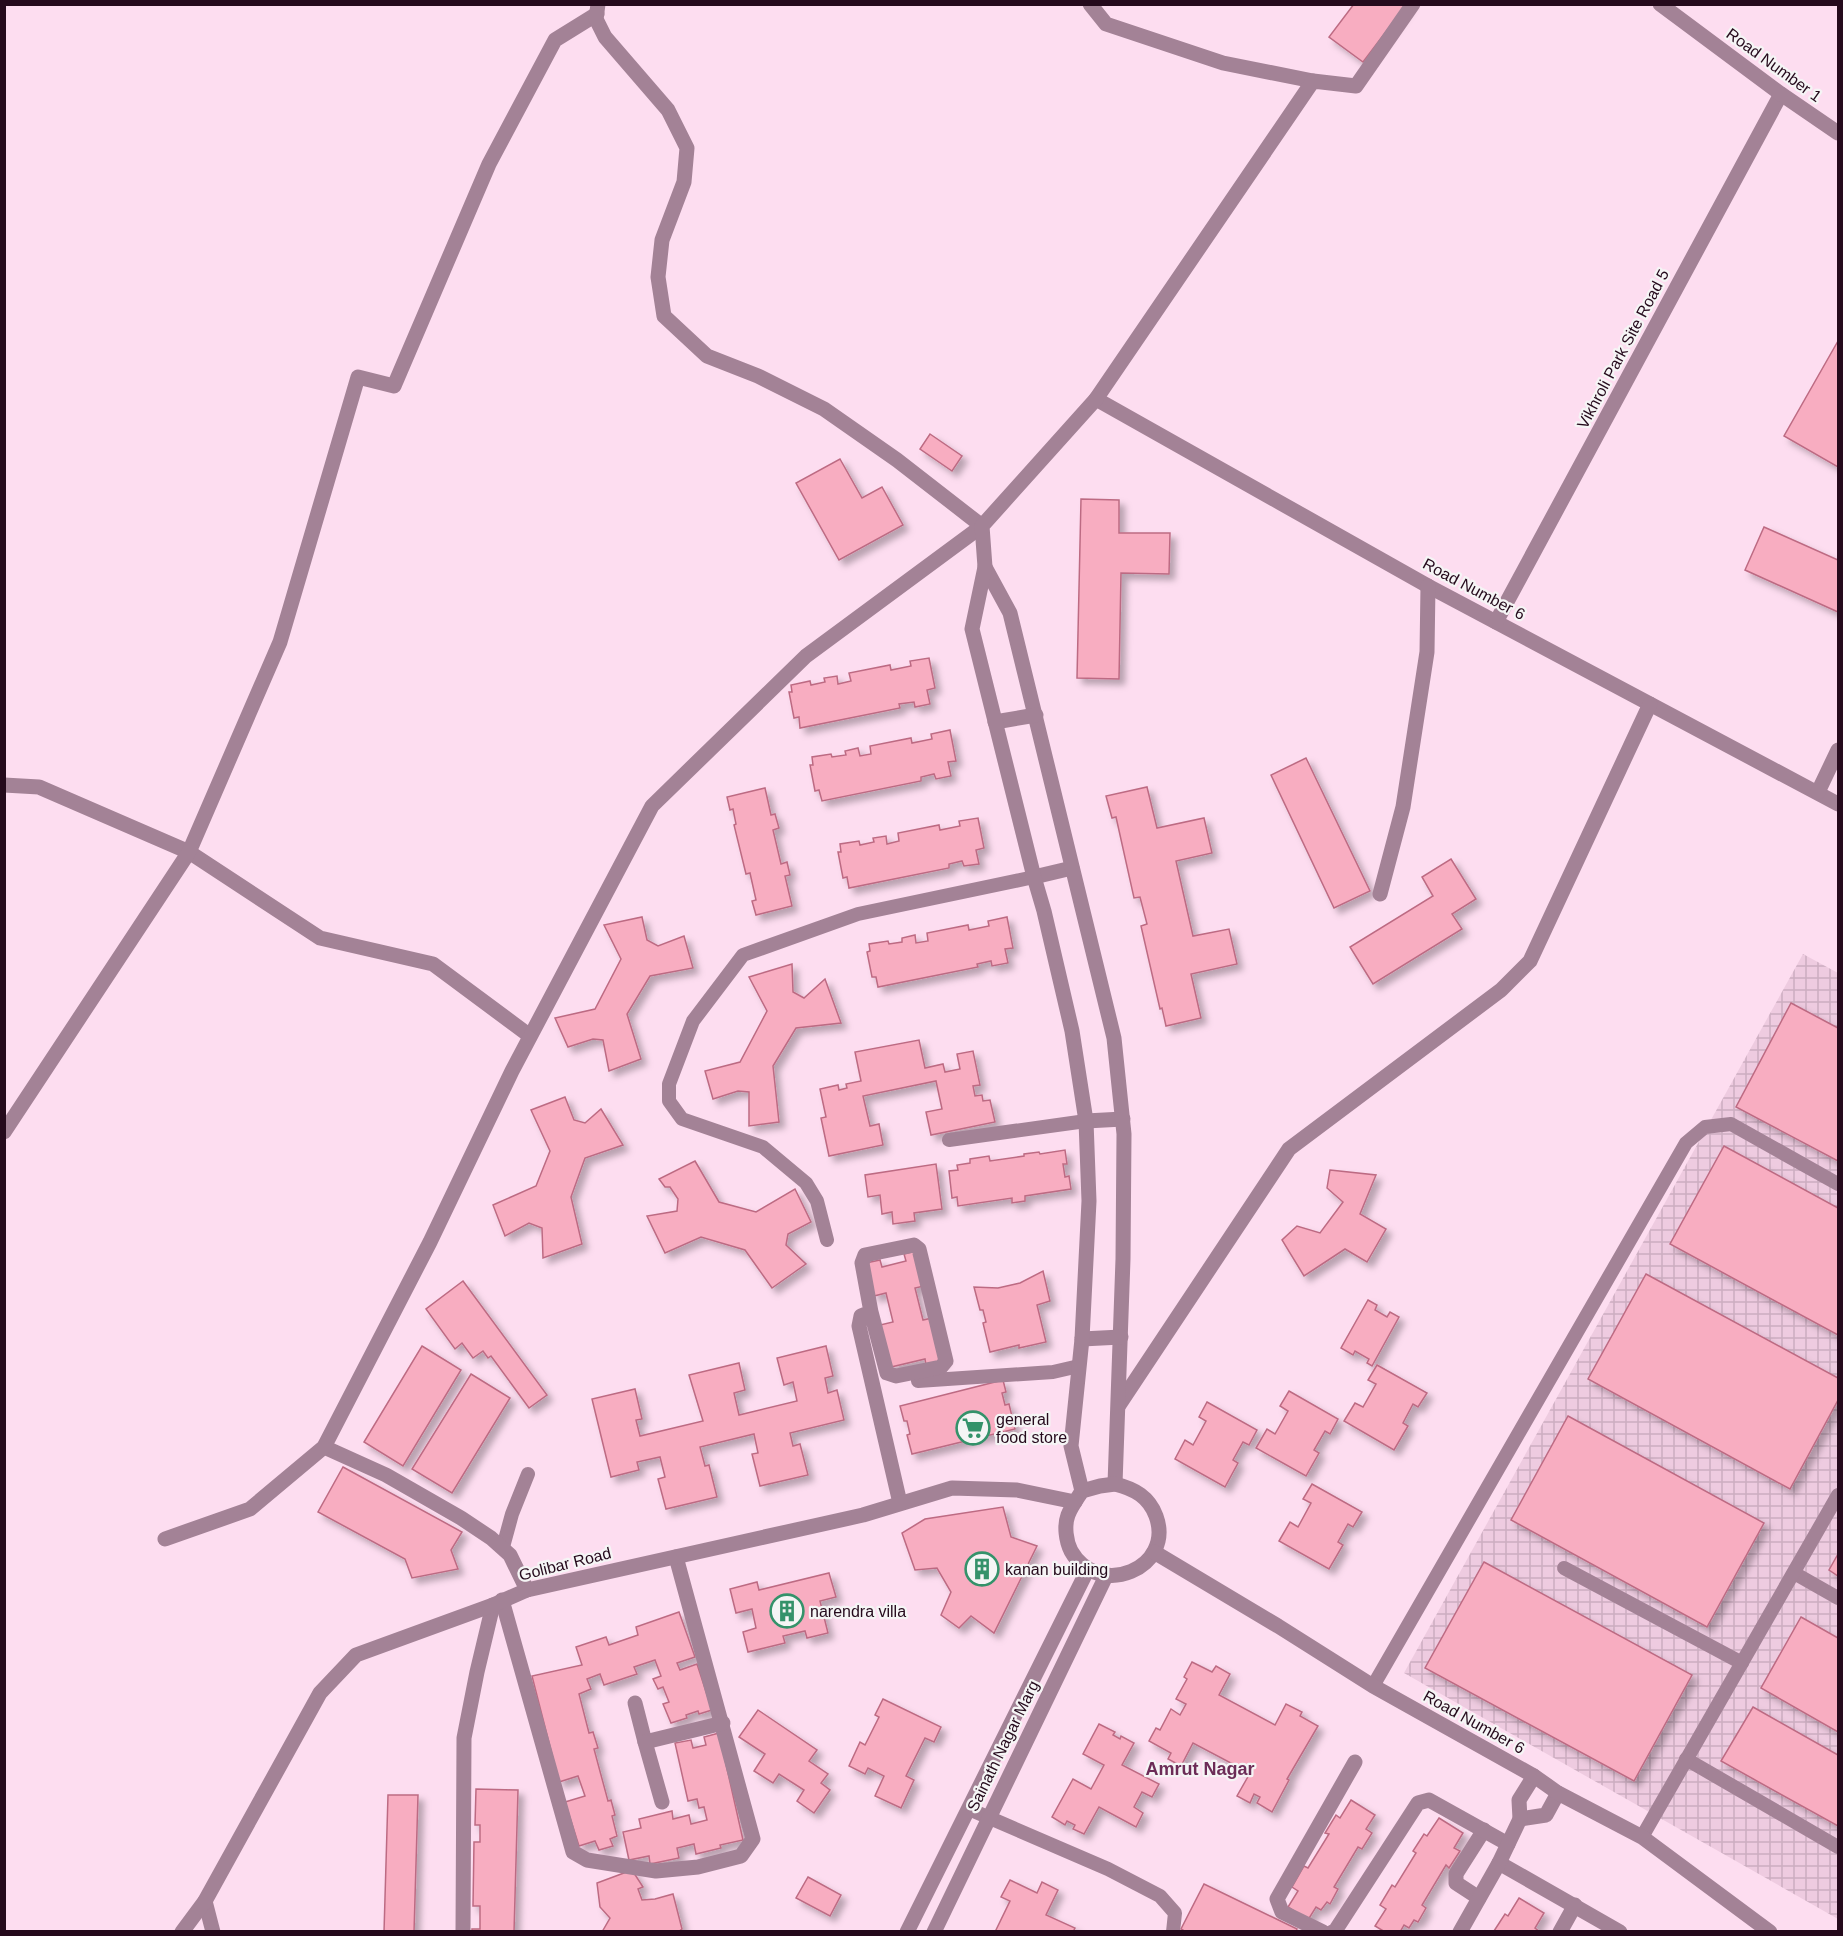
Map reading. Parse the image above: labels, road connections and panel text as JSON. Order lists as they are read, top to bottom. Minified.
{"streets":{"street":["Road Number 1","Vikhroli Park Site Road 5","Road Number 6","Golibar Road","Sainath Nagar Marg"]},"crossings":[["Road Number 1","Vikhroli Park Site Road 5"],["Vikhroli Park Site Road 5","Road Number 6"],["Road Number 6","Golibar Road"],["Road Number 6","Sainath Nagar Marg"],["Golibar Road","Sainath Nagar Marg"]],"districts":["Amrut Nagar"],"places":{"supermarket":["general food store"],"building":["kanan building","narendra villa"]}}
